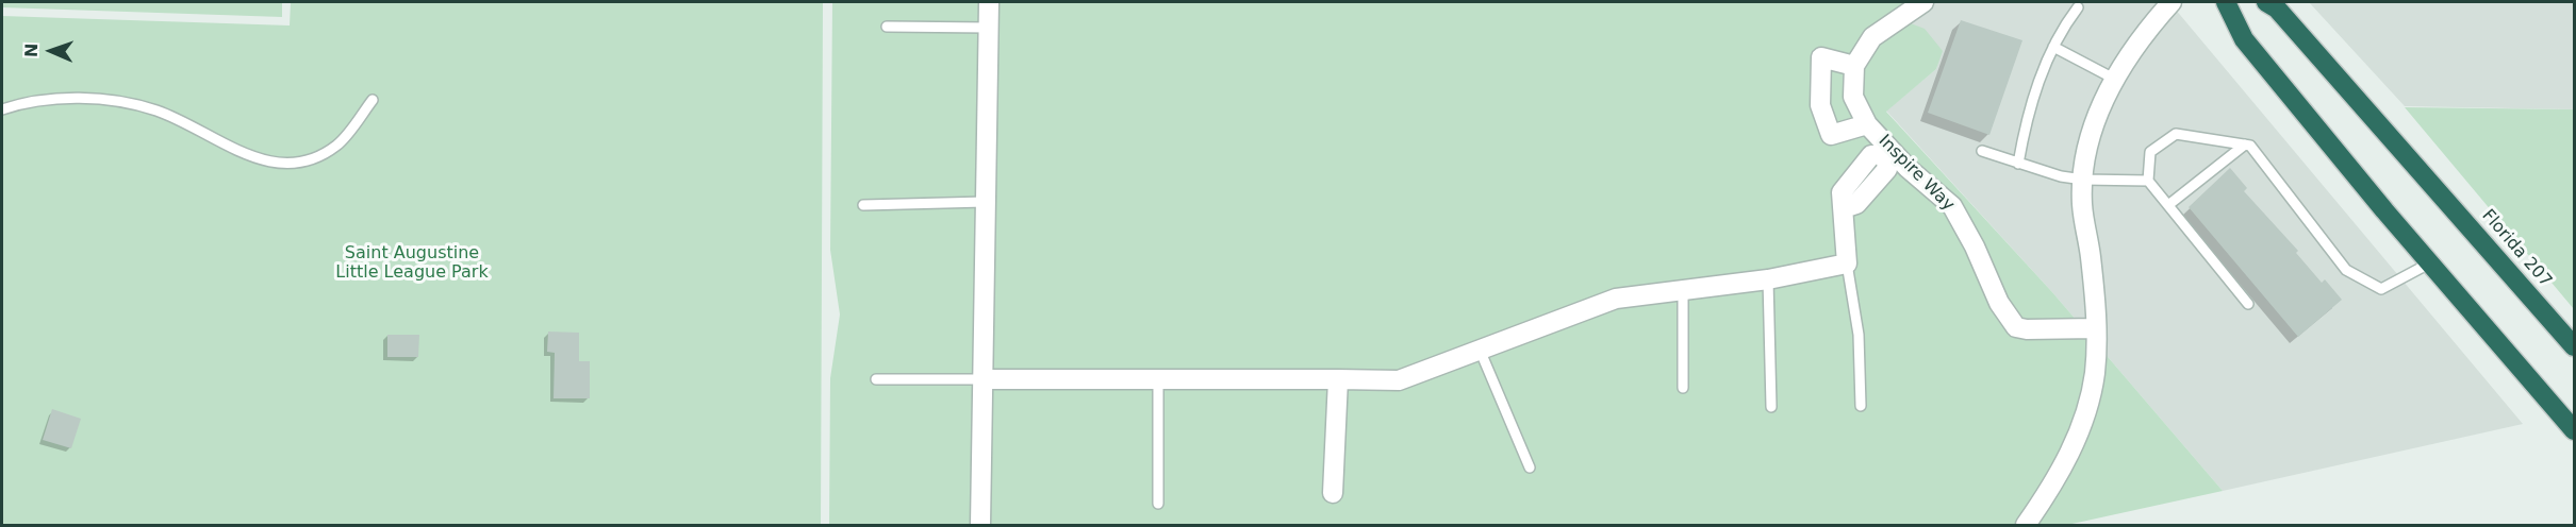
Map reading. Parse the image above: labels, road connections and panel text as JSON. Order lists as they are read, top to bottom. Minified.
{"streets":{"highway":["Florida 207"],"street":["Inspire Way"]},"parks":["Saint Augustine Little League Park"],"north":"left"}
